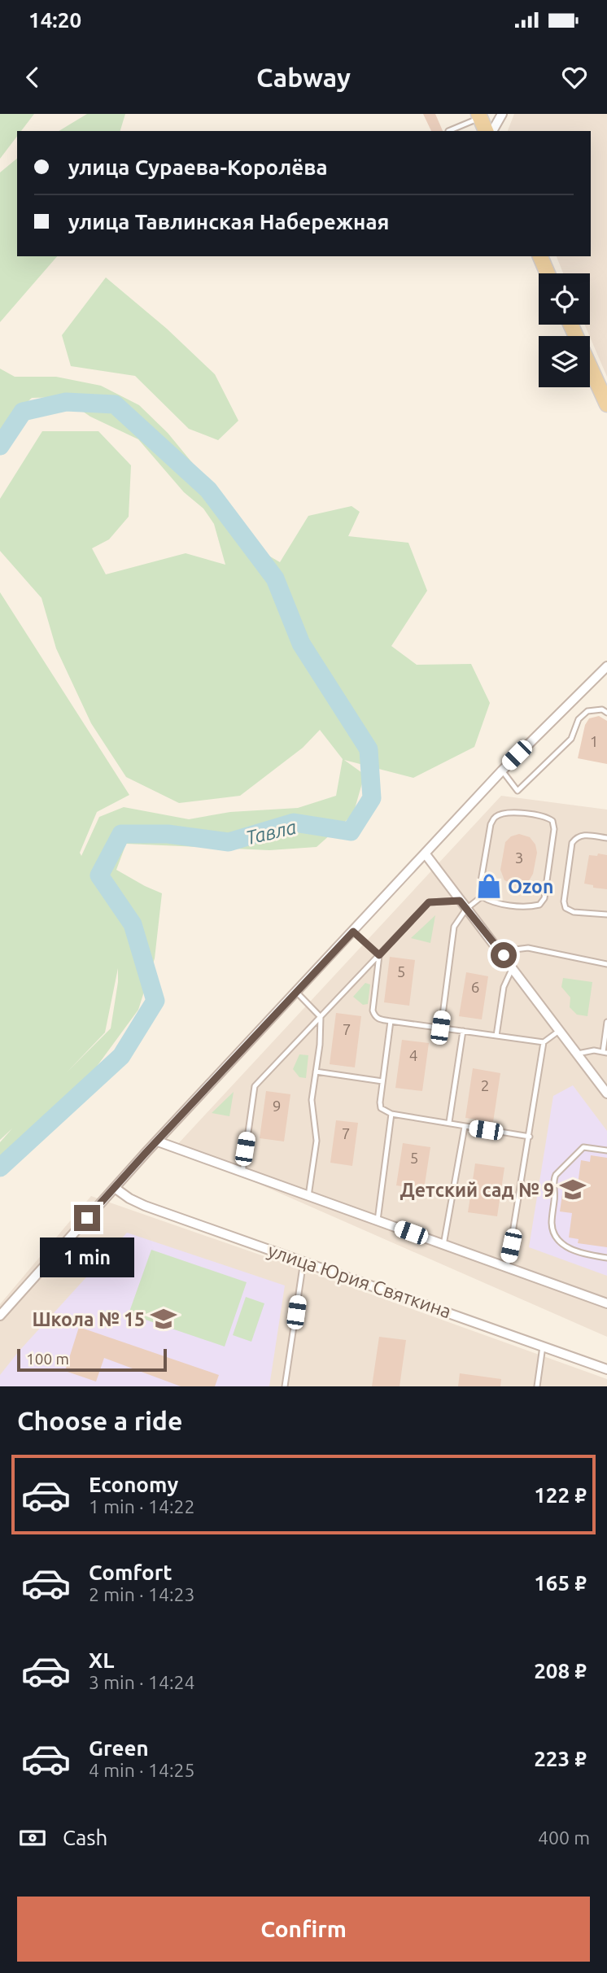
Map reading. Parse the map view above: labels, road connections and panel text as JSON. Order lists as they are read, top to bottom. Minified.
{"streets":{"street":["улица Юрия Святкина"]},"water":["Тавла"],"places":{"shop":["Ozon"],"school or university":["Детский сад № 9","Школа № 15"]},"house_numbers":["1","3","5","6","7","4","2","9","7","5"],"scale_bar":"100 m","page":{"status":"14:20","header":"Cabway","banner":["улица Сураева-Королёва","улица Тавлинская Набережная"],"bubble":"1 min","scale":"100 m","heading":"Choose a ride","list":[{"name":"Economy","note":"1 min · 14:22","value":"122 ₽"},{"name":"Comfort","note":"2 min · 14:23","value":"165 ₽"},{"name":"XL","note":"3 min · 14:24","value":"208 ₽"},{"name":"Green","note":"4 min · 14:25","value":"223 ₽"}],"pay":["Cash","400 m"],"buttons":"Confirm"}}
